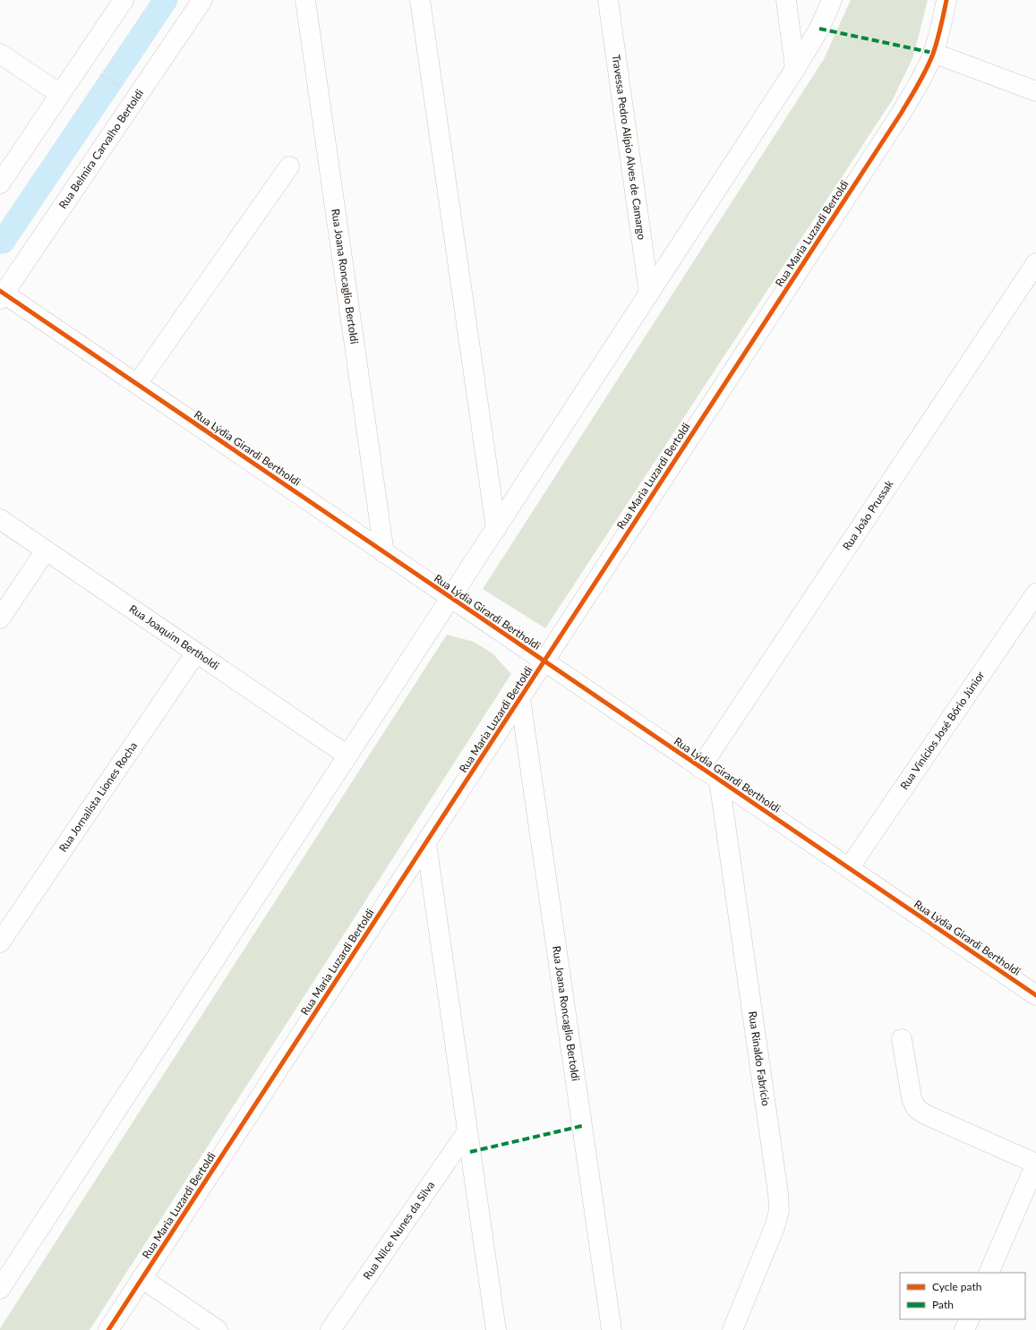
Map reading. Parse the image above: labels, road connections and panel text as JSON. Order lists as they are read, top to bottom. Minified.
{"streets":{"street":["Travessa Pedro Alípio Alves de Camargo","Rua Belmira Carvalho Bertoldi","Rua Maria Luzardi Bertoldi","Rua Joana Roncaglio Bertoldi","Rua Lýdia Girardi Bertholdi","Rua João Prussak","Rua Joaquim Bertholdi","Rua Vinícios José Bório Júnior","Rua Jornalista Liones Rocha","Rua Rinaldo Fabrício","Rua Nilce Nunes da Silva"]},"crossings":[["Rua Belmira Carvalho Bertoldi","Rua Lýdia Girardi Bertholdi"],["Rua Maria Luzardi Bertoldi","Rua Joana Roncaglio Bertoldi"],["Rua Maria Luzardi Bertoldi","Rua Lýdia Girardi Bertholdi"],["Rua Joana Roncaglio Bertoldi","Rua Lýdia Girardi Bertholdi"],["Rua Lýdia Girardi Bertholdi","Rua João Prussak"],["Rua Lýdia Girardi Bertholdi","Rua Vinícios José Bório Júnior"],["Rua Lýdia Girardi Bertholdi","Rua Rinaldo Fabrício"],["Rua Joaquim Bertholdi","Rua Jornalista Liones Rocha"]],"legend":["Cycle path","Path"]}
